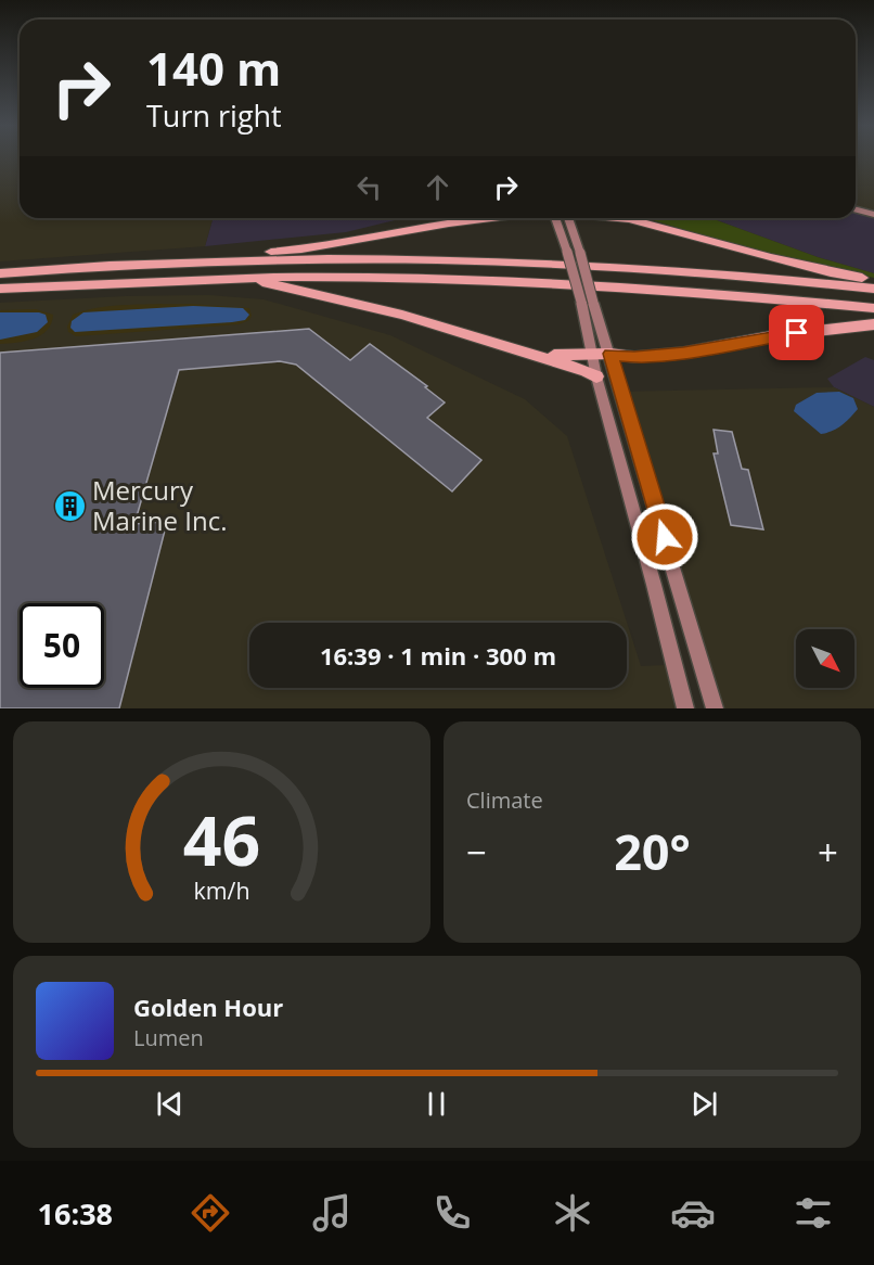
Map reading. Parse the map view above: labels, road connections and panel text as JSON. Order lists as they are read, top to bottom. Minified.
{"places":{"building":["Mercury Marine Inc."]},"north":"bottom right","page":{"turn":["140 m","Turn right"],"limit":"50","trip":"16:39 · 1 min · 300 m","tile":"Climate","heat":["−","20°","+"],"song":["Golden Hour","Lumen"],"tabs":"16:38","gauge":["46","km/h"]}}
